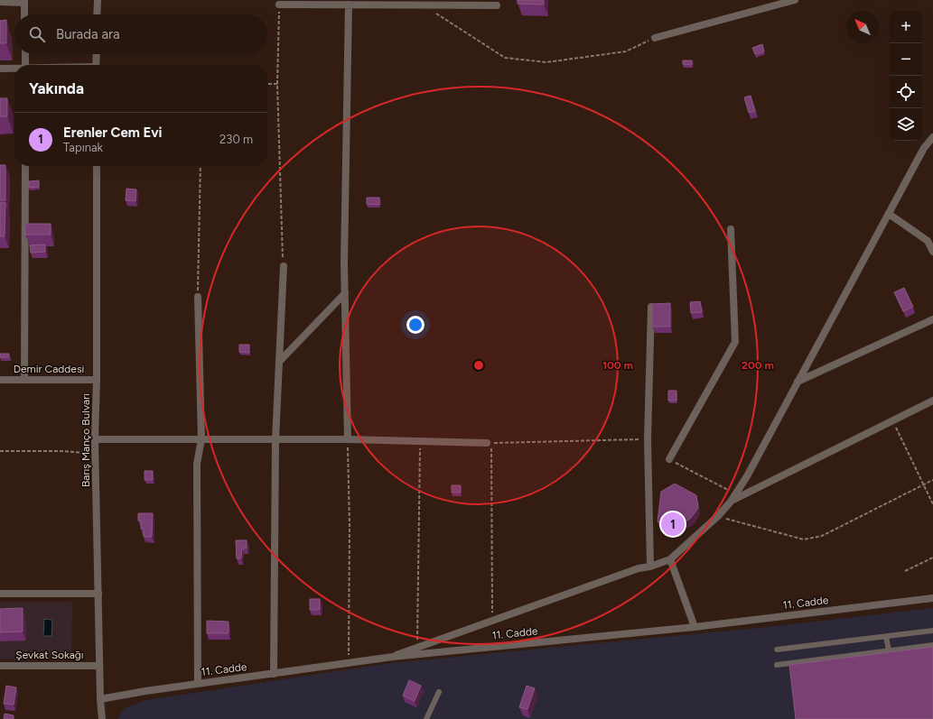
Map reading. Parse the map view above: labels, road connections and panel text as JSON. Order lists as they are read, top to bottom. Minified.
{"streets":{"street":["Demir Caddesi","Barış Manço Bulvarı","11. Cadde","Şevkat Sokağı"]},"crossings":[["Demir Caddesi","Barış Manço Bulvarı"],["Barış Manço Bulvarı","11. Cadde"],["Barış Manço Bulvarı","Şevkat Sokağı"]],"north":"top left","page":{"map_buttons":["+","−"],"search":"Burada ara","heading":"Yakında","list":[{"mark":"1","name":"Erenler Cem Evi","note":"Tapınak","value":"230 m"}],"pins":"1"},"rings":["100 m","200 m"]}
